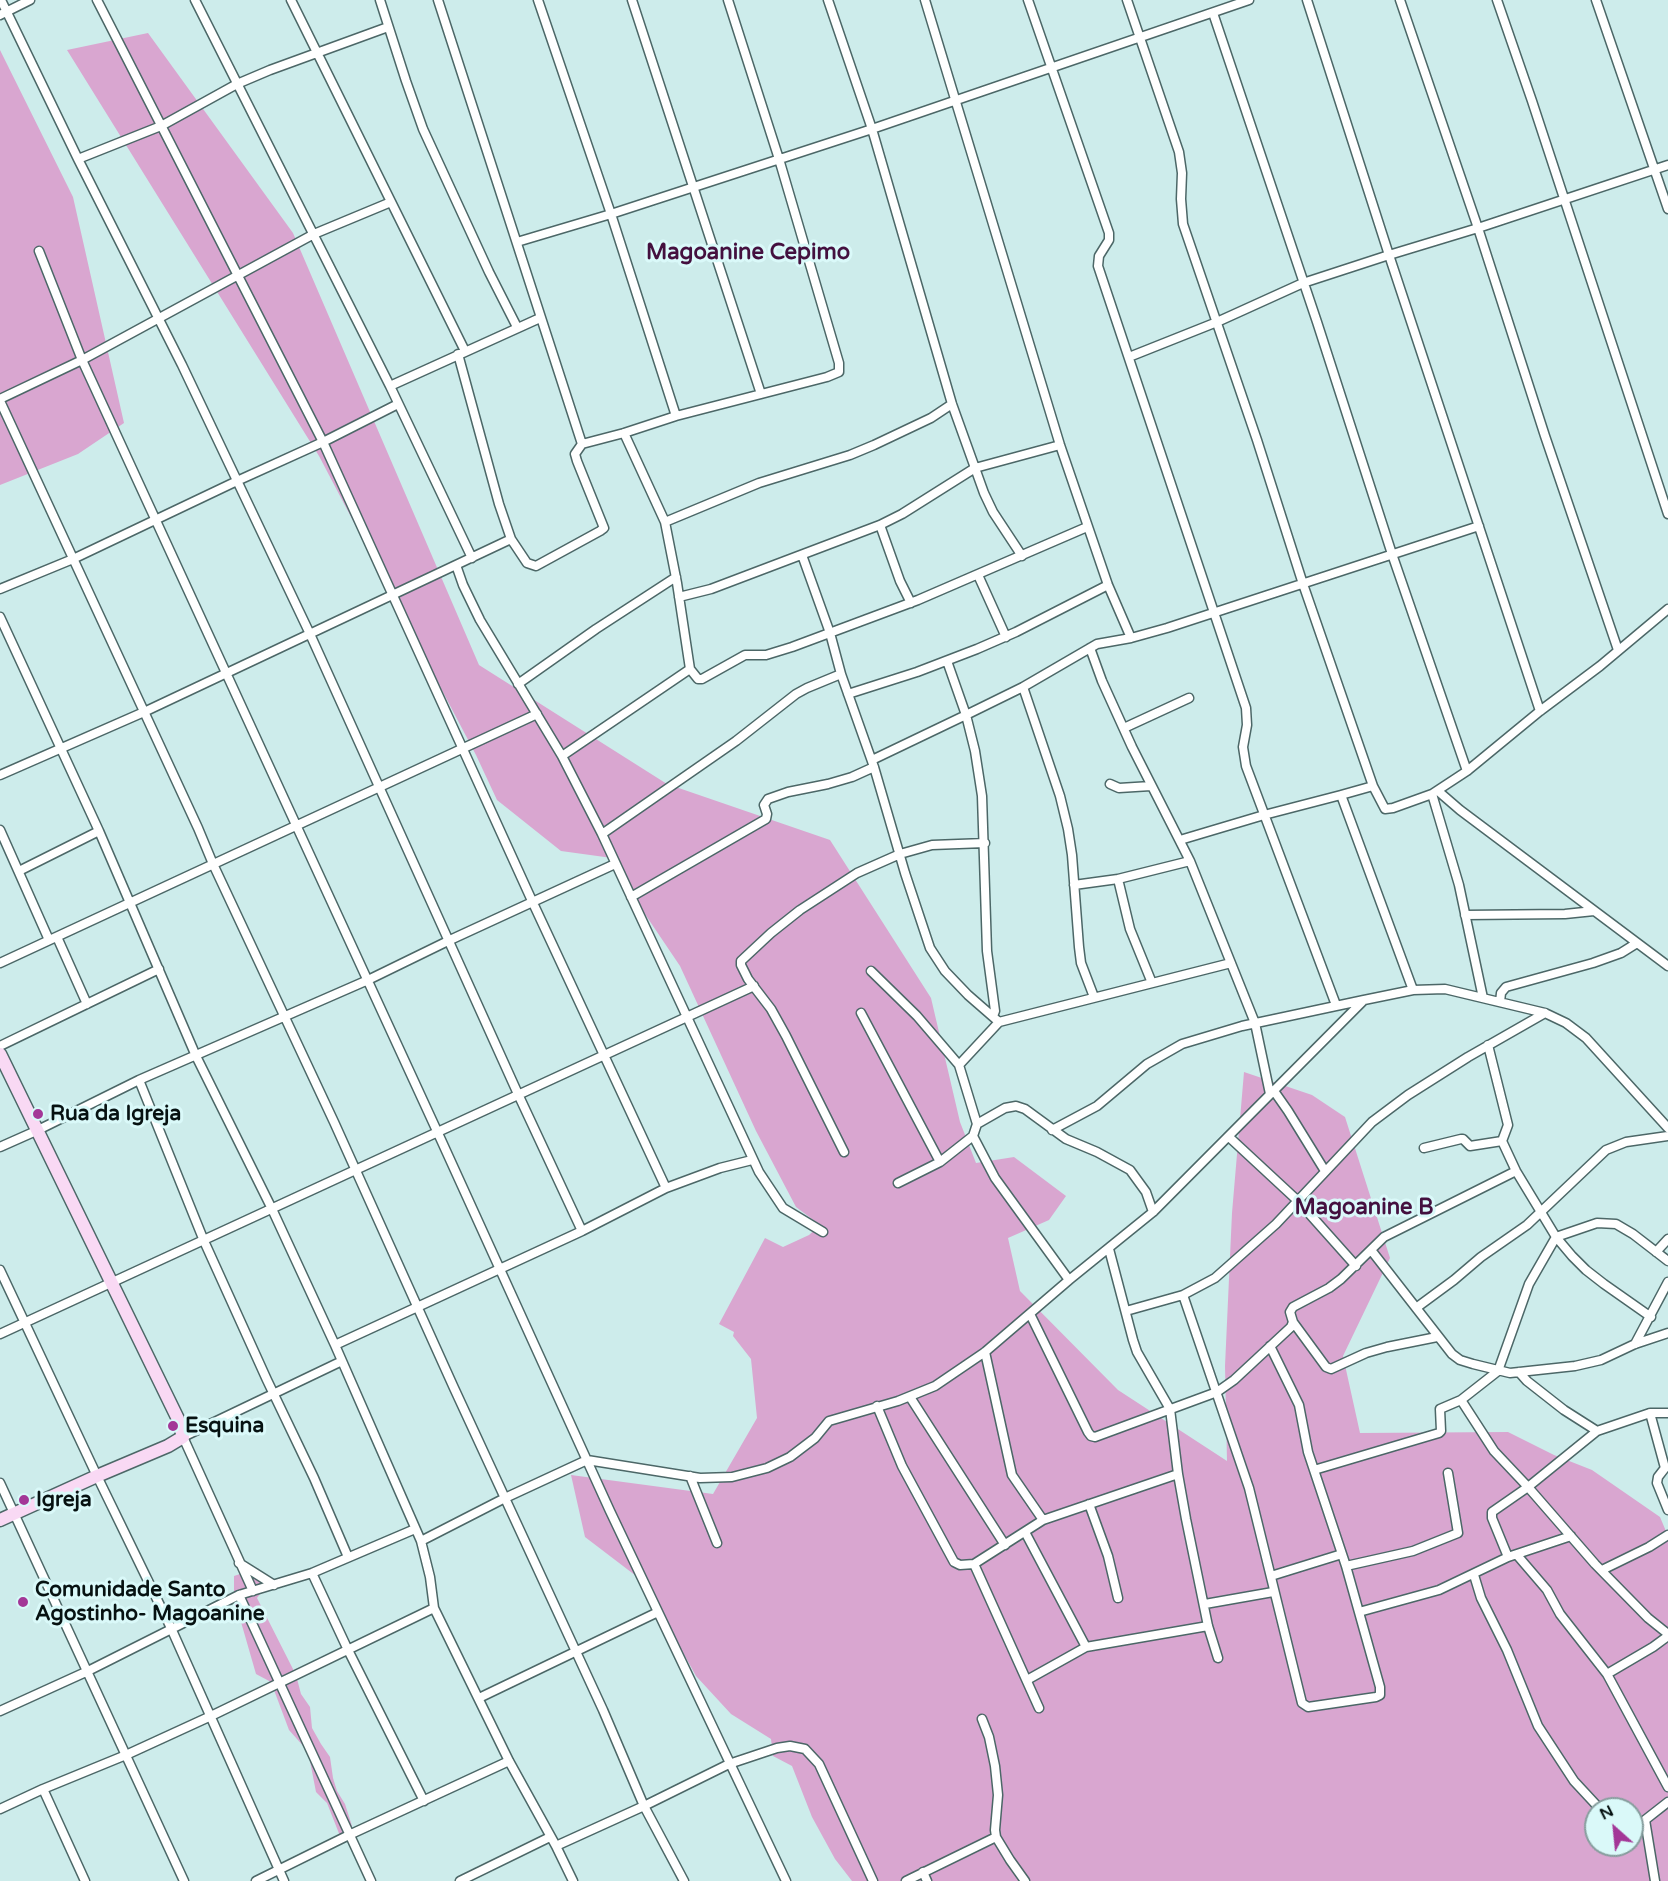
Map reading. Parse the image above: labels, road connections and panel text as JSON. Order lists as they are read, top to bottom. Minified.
{"districts":["Magoanine Cepimo","Magoanine B"],"places":["Rua da Igreja","Esquina","Igreja","Comunidade Santo Agostinho- Magoanine"],"north":"top left"}
